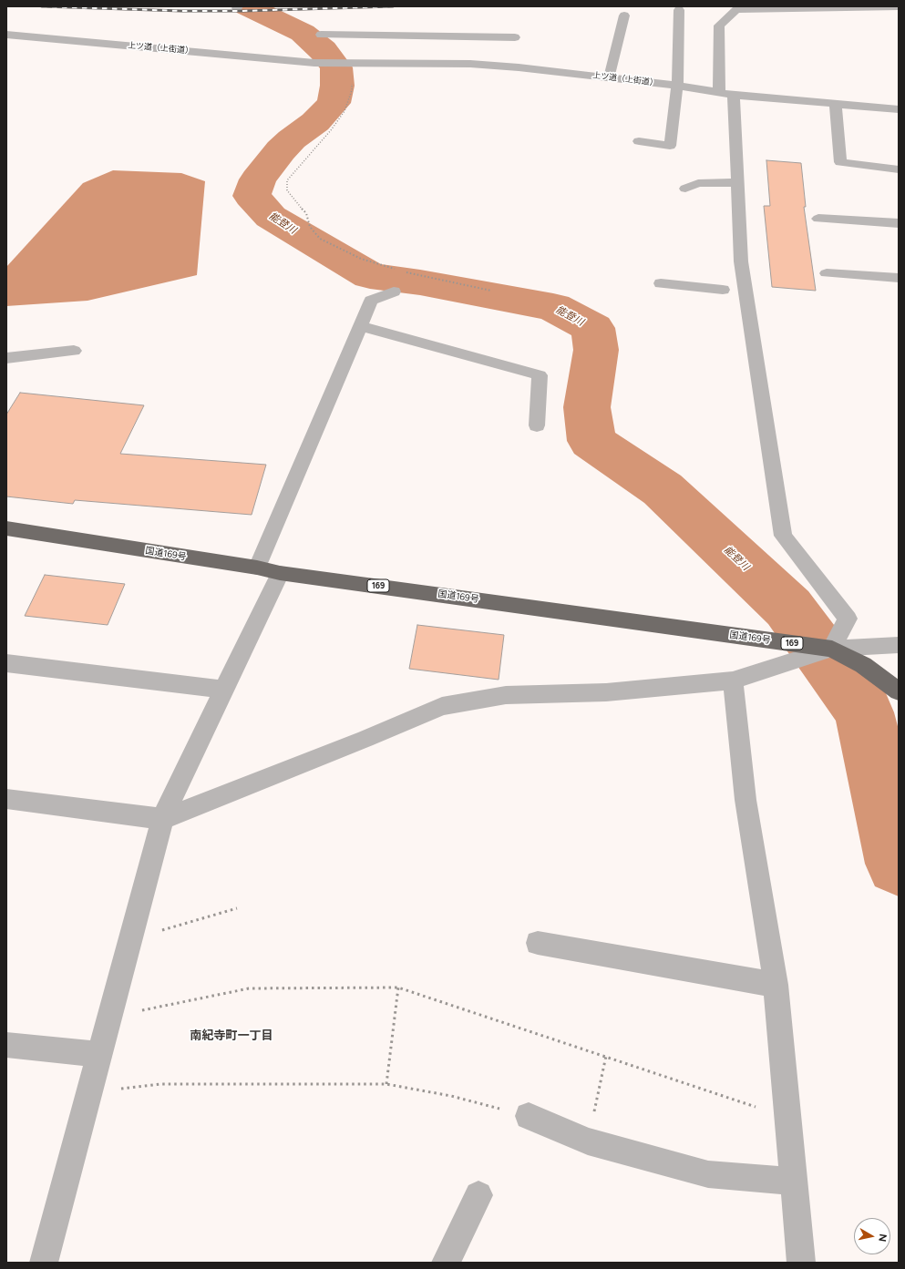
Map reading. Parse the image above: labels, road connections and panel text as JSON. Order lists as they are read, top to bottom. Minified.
{"streets":{"highway":["国道169号","169"],"street":["上ツ道（上街道）"]},"districts":["南紀寺町一丁目"],"water":["能登川"],"north":"right"}
